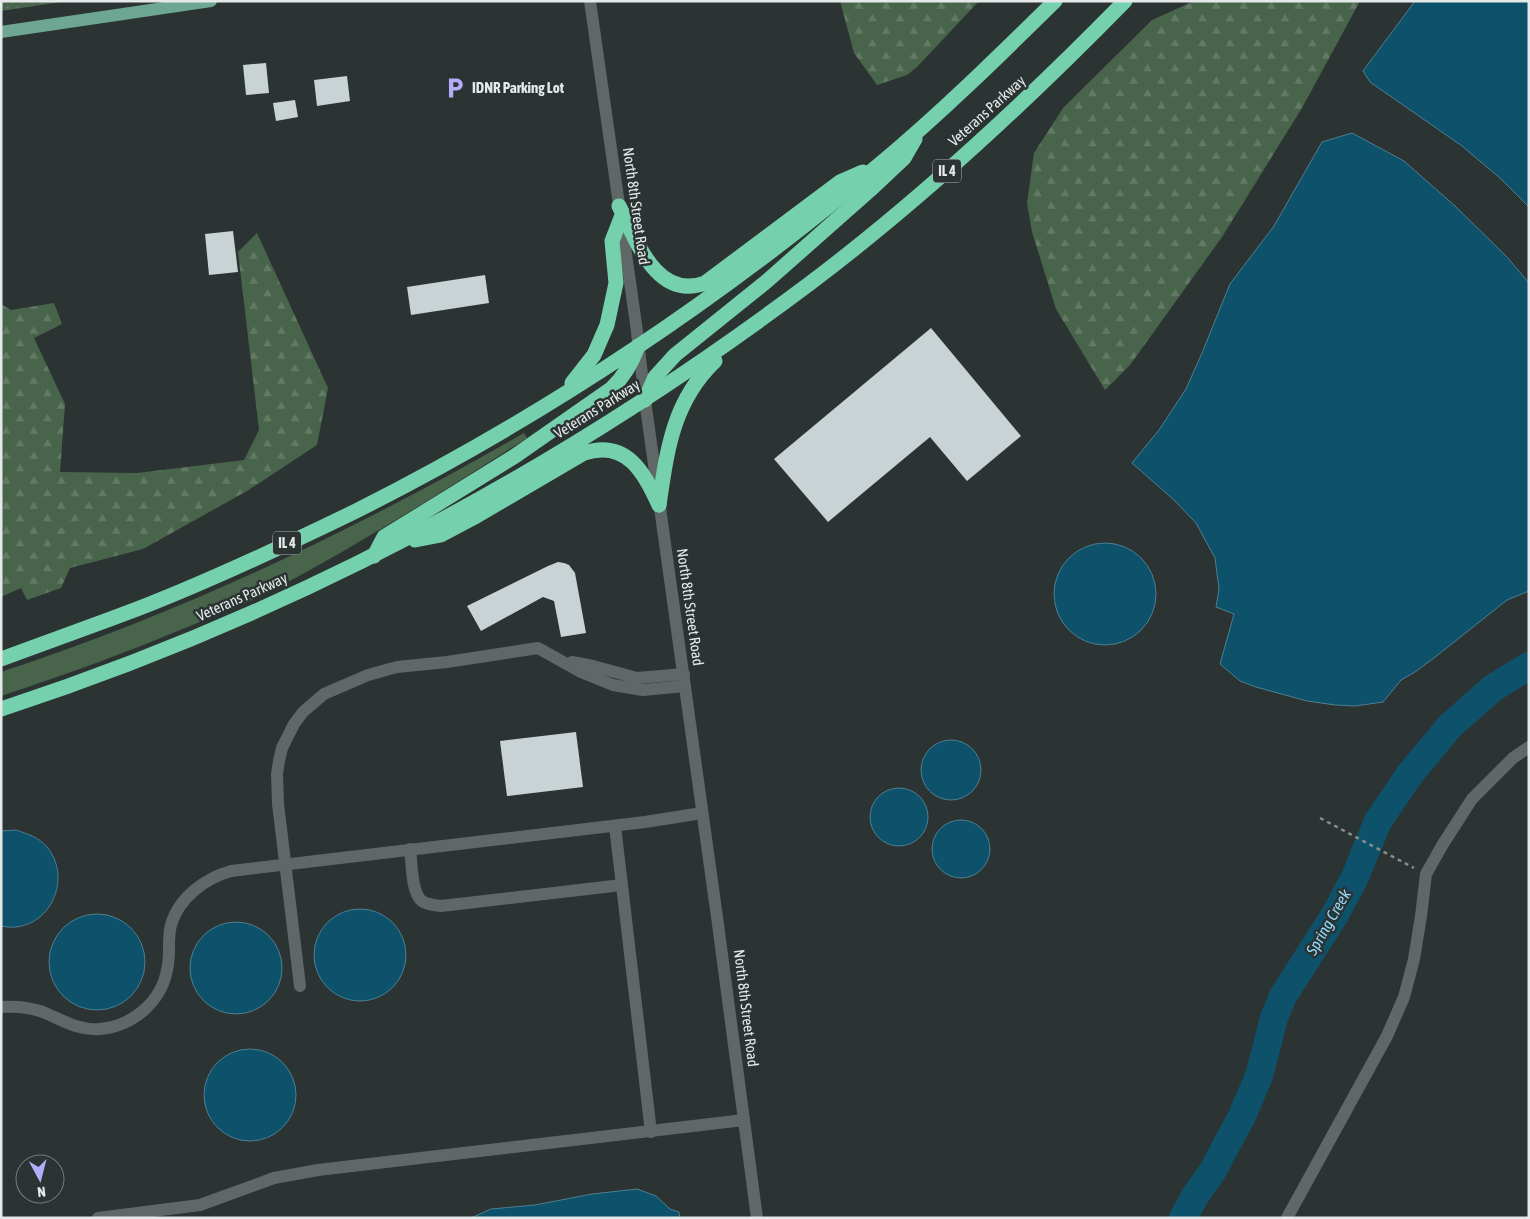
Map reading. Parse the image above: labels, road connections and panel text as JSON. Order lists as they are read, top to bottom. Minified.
{"streets":{"highway":["Veterans Parkway","IL 4"],"street":["North 8th Street Road"]},"crossings":[["Veterans Parkway","North 8th Street Road"]],"water":["Spring Creek"],"places":{"parking":["IDNR Parking Lot"]},"north":"bottom"}
